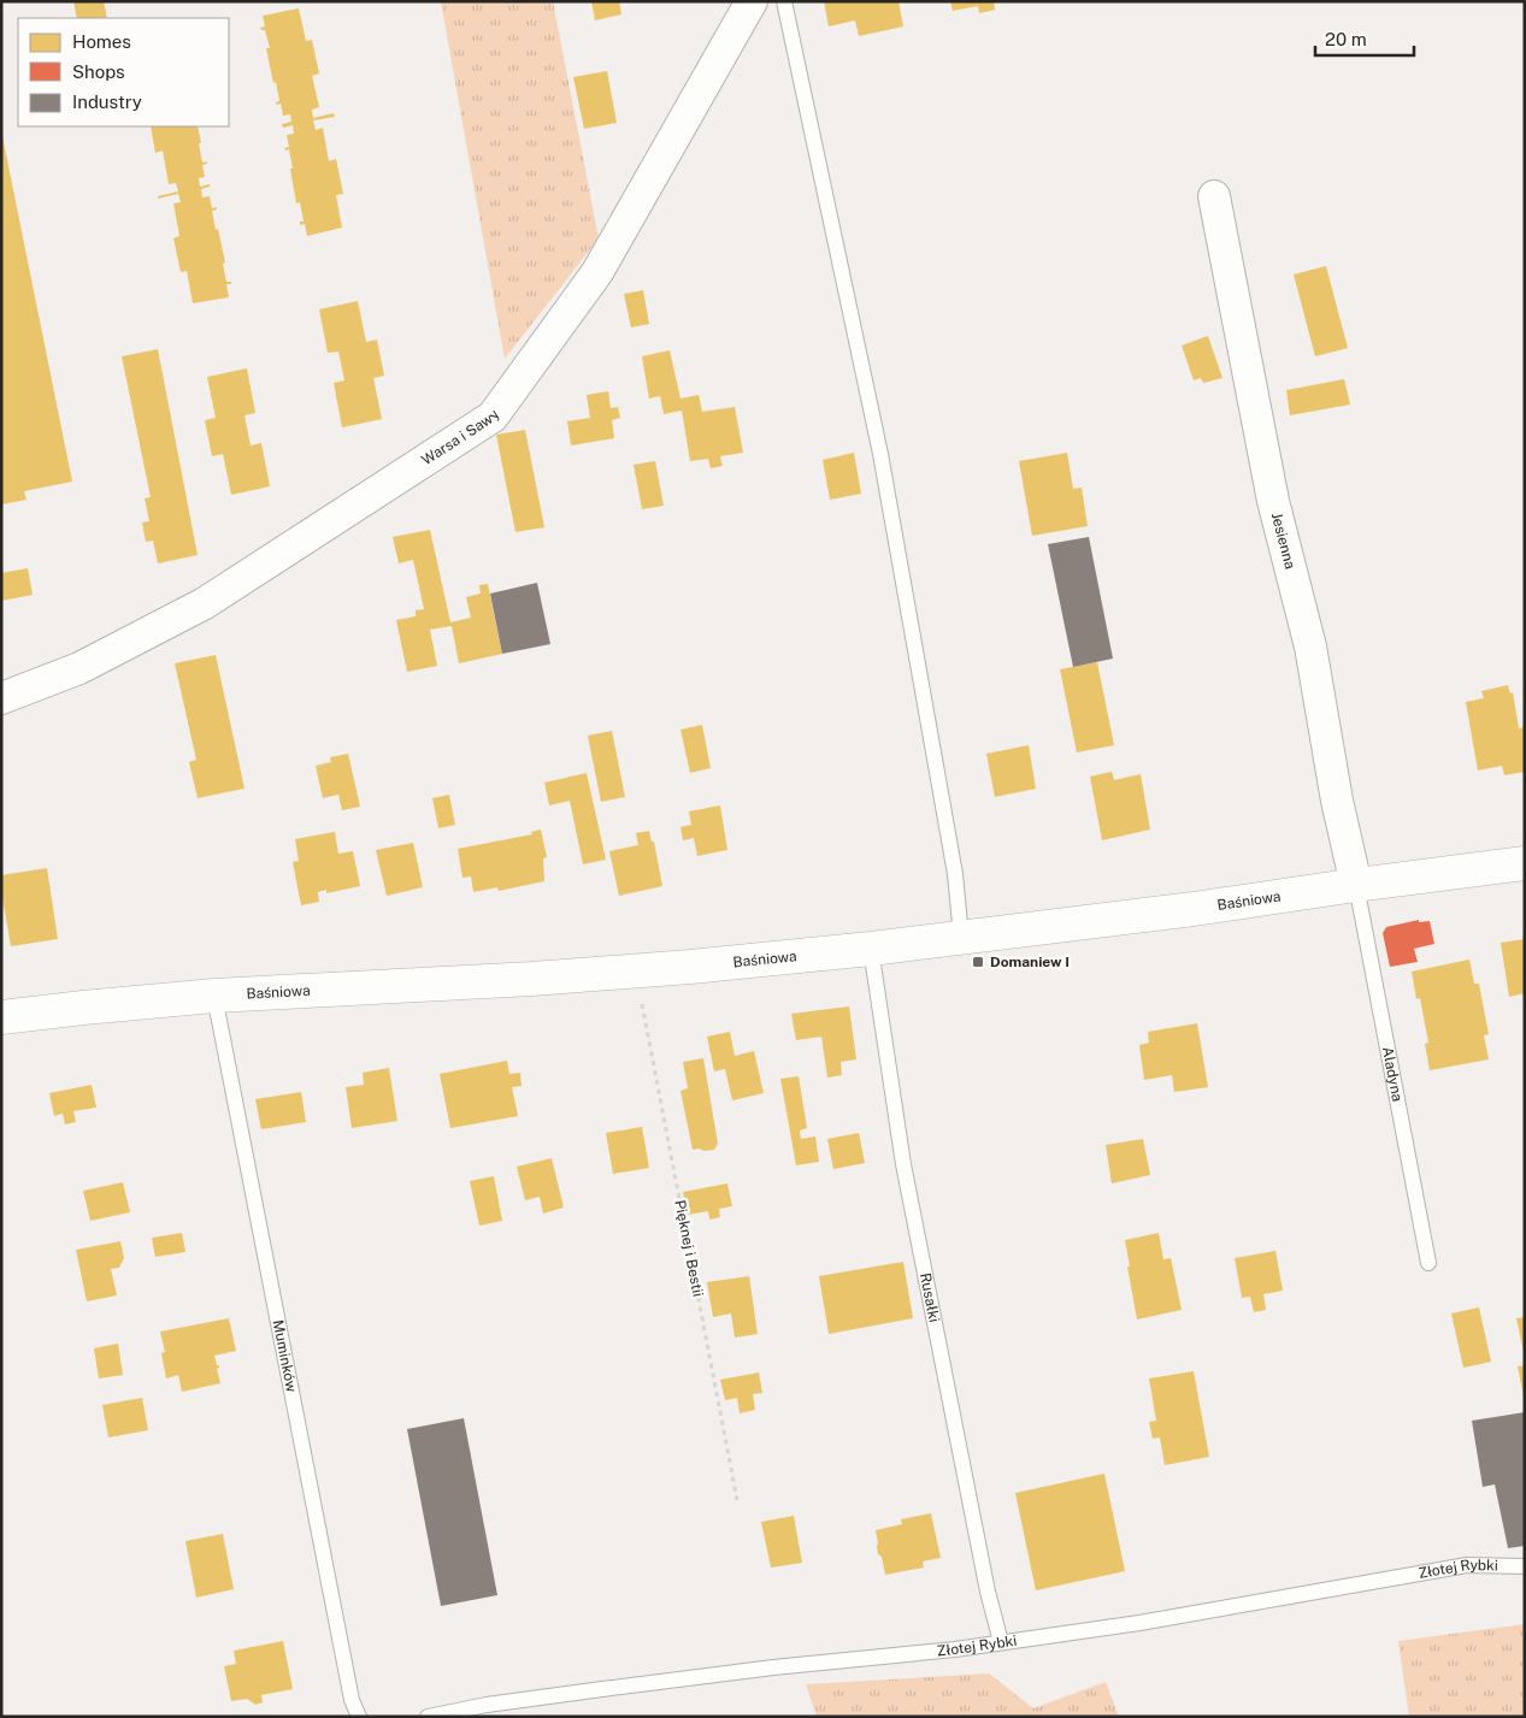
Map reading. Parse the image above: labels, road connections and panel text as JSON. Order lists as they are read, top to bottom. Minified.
{"streets":{"main road":["Baśniowa"],"street":["Warsa i Sawy","Jesienna"],"lane":["Aladyna","Rusałki","Muminków","Złotej Rybki"],"path":["Pięknej i Bestii"]},"crossings":[["Jesienna","Baśniowa"],["Jesienna","Aladyna"],["Baśniowa","Aladyna"],["Baśniowa","Rusałki"],["Baśniowa","Muminków"],["Rusałki","Złotej Rybki"]],"places":{"transit":["Domaniew I"]},"legend":["Homes","Shops","Industry"],"scale_bar":"20 m"}
